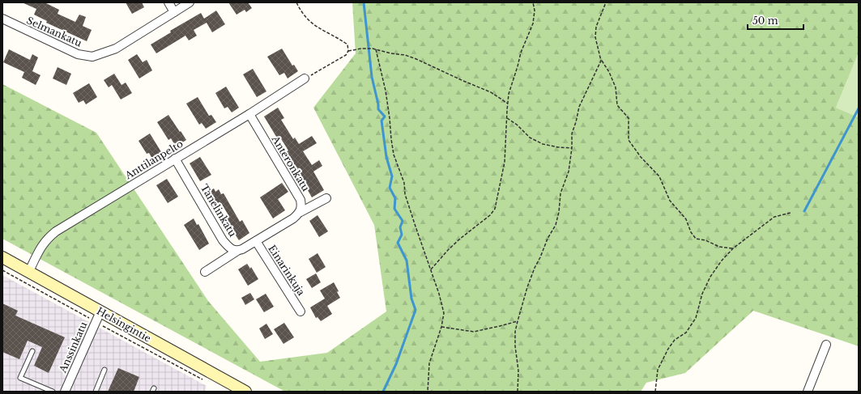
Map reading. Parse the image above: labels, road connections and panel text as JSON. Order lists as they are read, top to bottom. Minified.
{"streets":{"main road":["Helsingintie"],"street":["Selmankatu","Anttilanpelto","Anteronkatu","Tanelinkatu","Einarinkuja","Anssinkatu"]},"crossings":[["Anttilanpelto","Anteronkatu"],["Anttilanpelto","Tanelinkatu"],["Anttilanpelto","Helsingintie"],["Helsingintie","Anssinkatu"]],"scale_bar":"50 m"}
